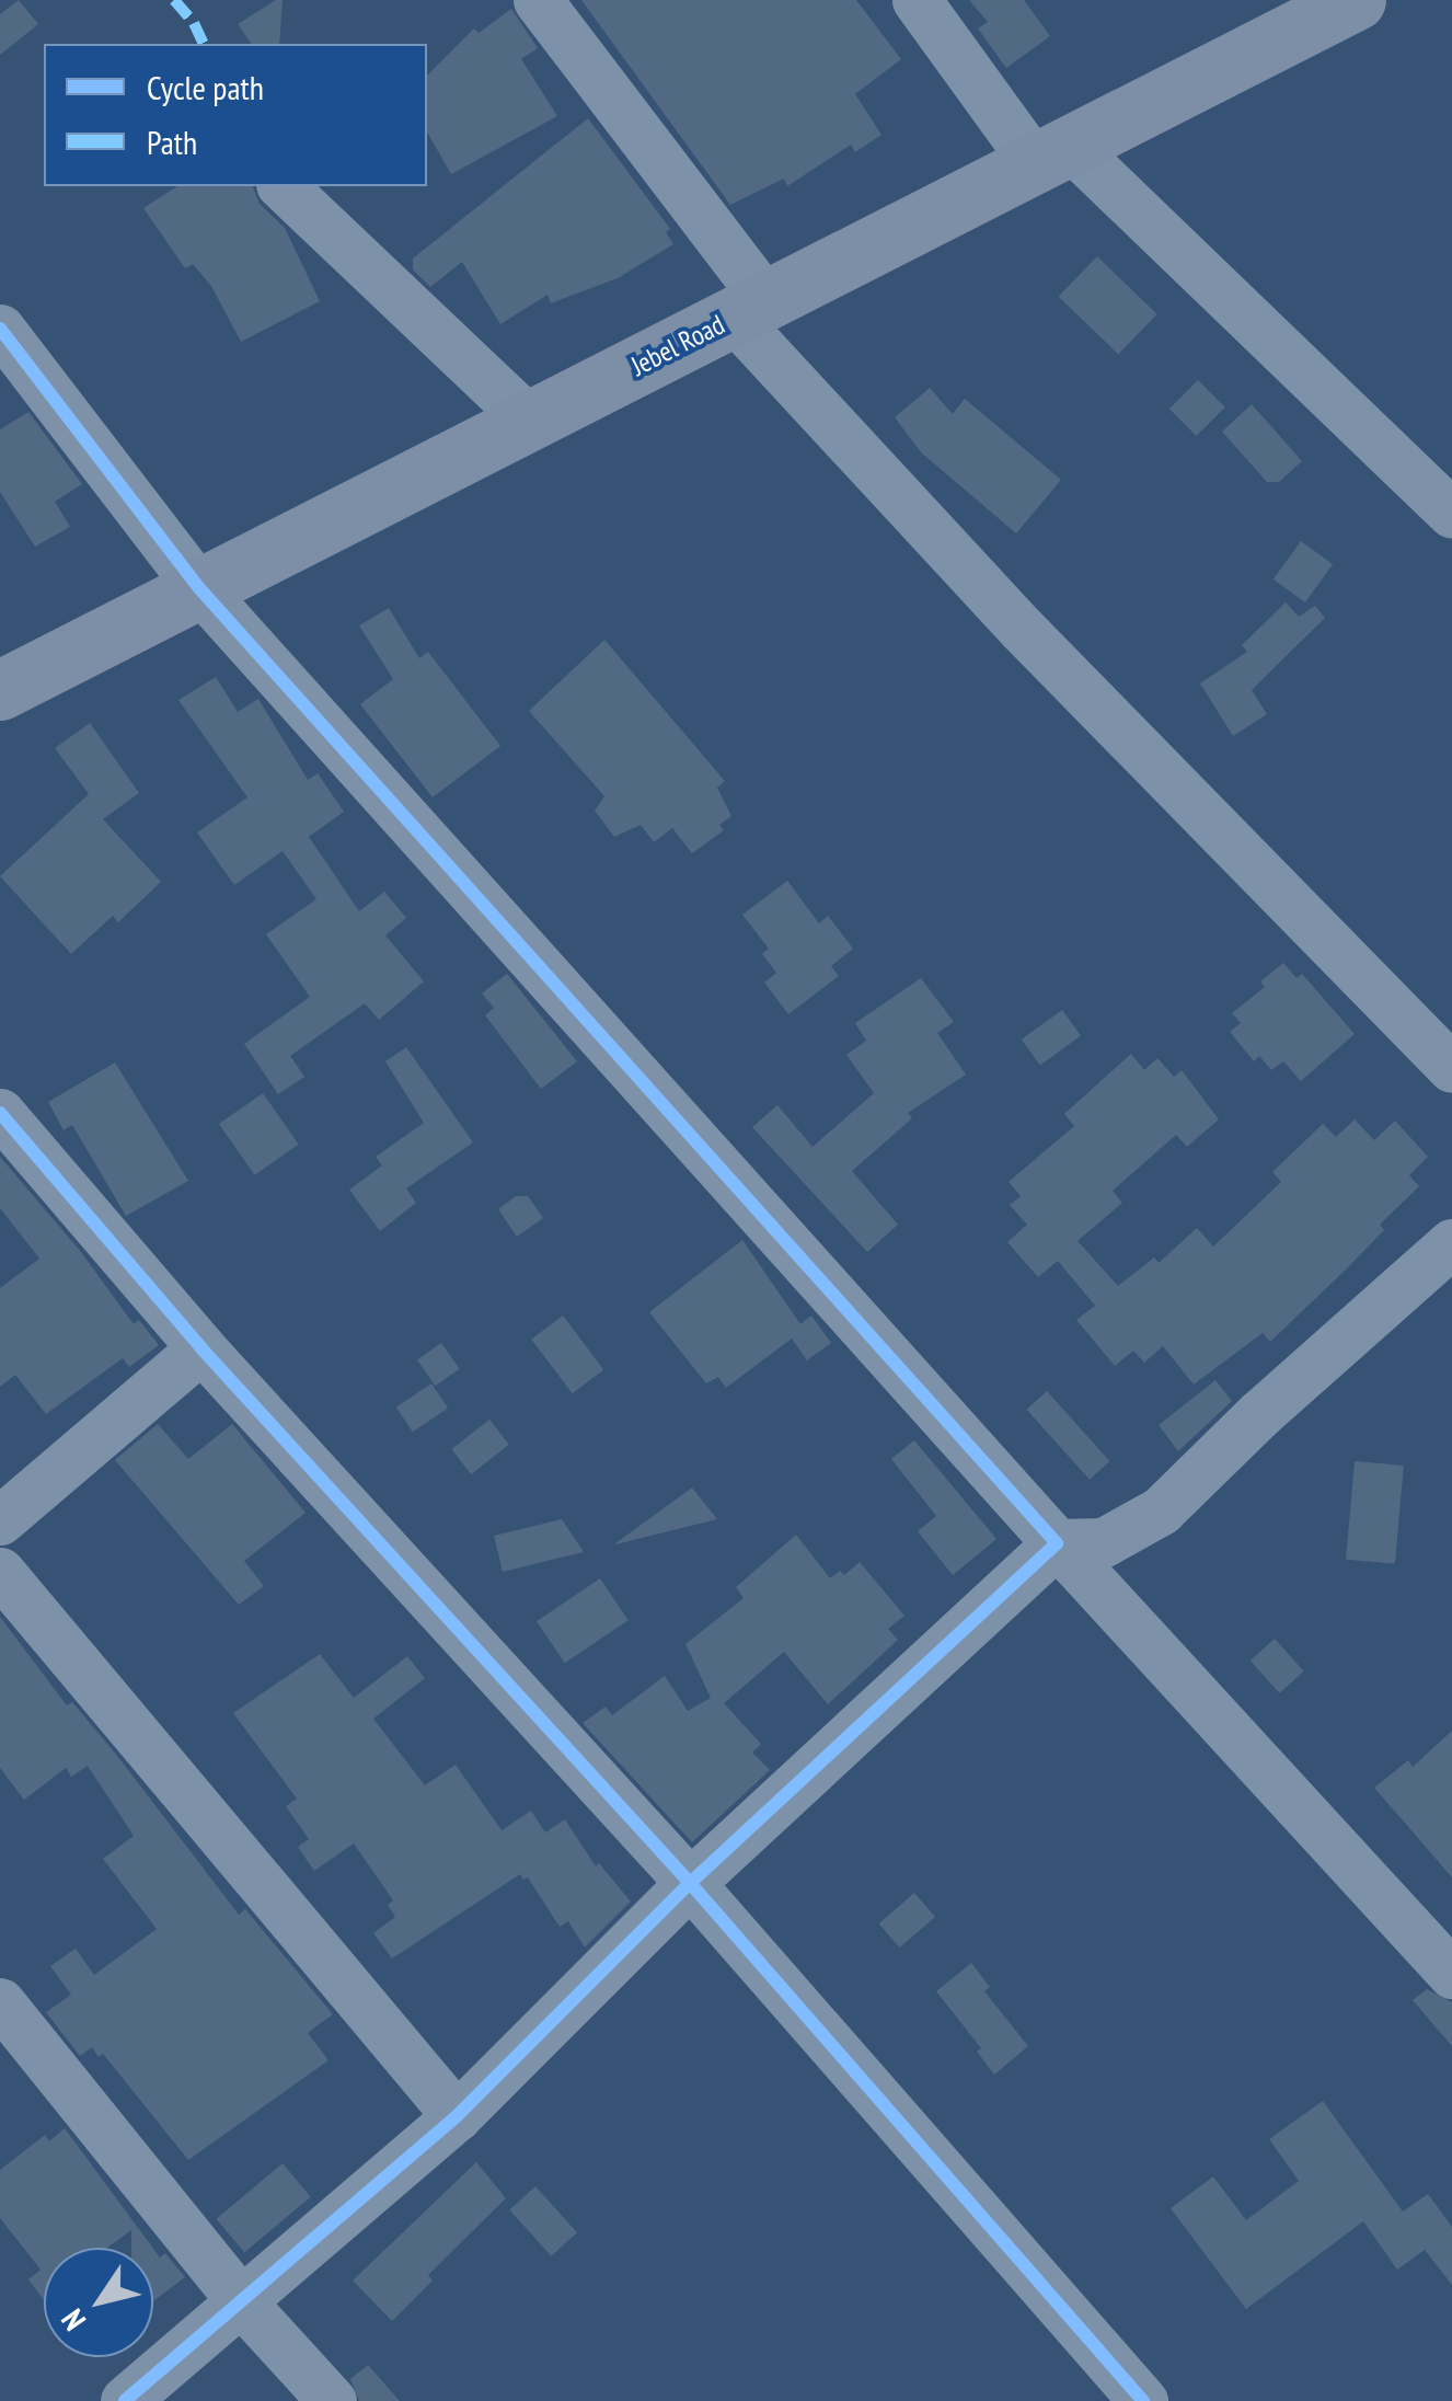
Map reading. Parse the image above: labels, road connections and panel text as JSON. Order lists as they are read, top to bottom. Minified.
{"streets":{"main road":["Jebel Road"]},"legend":["Cycle path","Path"],"north":"bottom left"}
